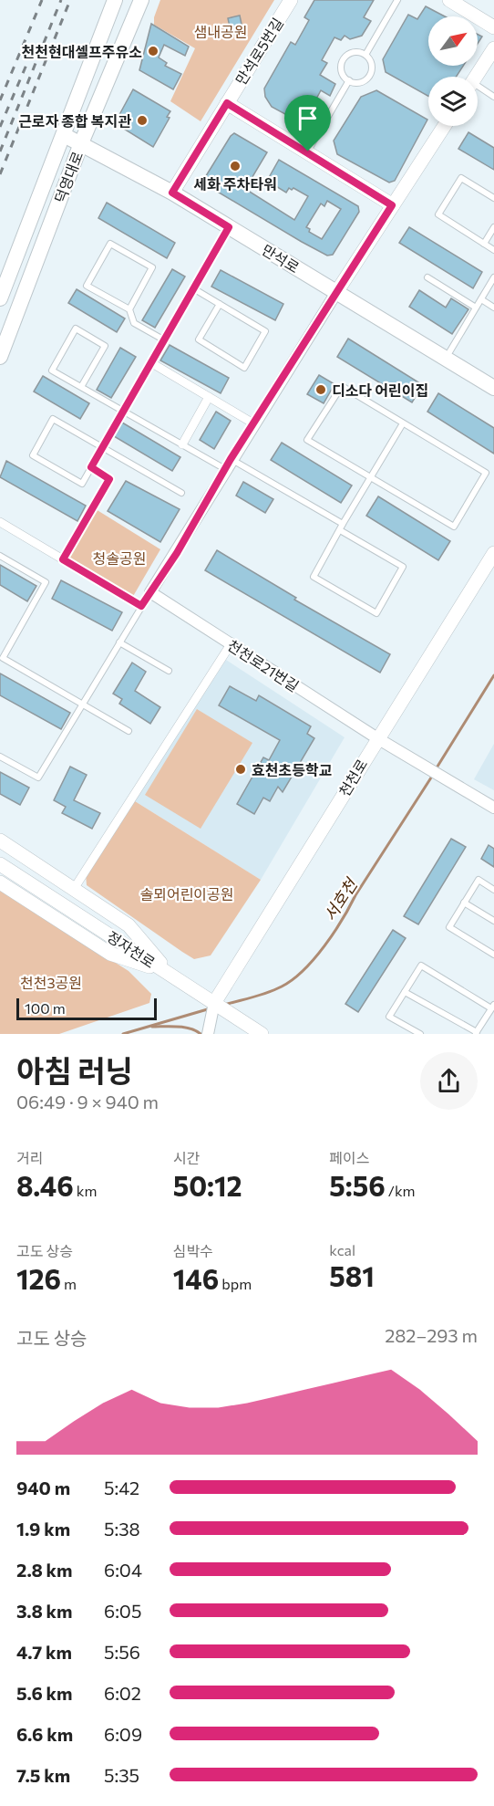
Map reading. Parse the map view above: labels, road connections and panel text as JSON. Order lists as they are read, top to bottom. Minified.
{"streets":{"main road":["덕영대로","만석로"],"street":["만석로5번길","천천로21번길","천천로","정자천로"]},"crossings":[["만석로5번길","만석로"],["덕영대로","만석로"],["천천로21번길","천천로"],["천천로","정자천로"]],"water":["서호천"],"parks":["샘내공원","청솔공원","솔뫼어린이공원","천천3공원"],"places":["천천현대셀프주유소","근로자 종합 복지관","세화 주차타워","디소다 어린이집","효천초등학교"],"scale_bar":"100 m","north":"top right","page":{"scale":"100 m","heading":["아침 러닝","06:49 · 9 × 940 m"],"stats":[["거리","8.46 km"],["시간","50:12"],["페이스","5:56 /km"],["고도 상승","126 m"],["심박수","146 bpm"],["kcal","581"]],"chart":["고도 상승","282–293 m"],"list":[{"name":"940 m","note":"5:42"},{"name":"1.9 km","note":"5:38"},{"name":"2.8 km","note":"6:04"},{"name":"3.8 km","note":"6:05"},{"name":"4.7 km","note":"5:56"},{"name":"5.6 km","note":"6:02"},{"name":"6.6 km","note":"6:09"},{"name":"7.5 km","note":"5:35"}]}}
